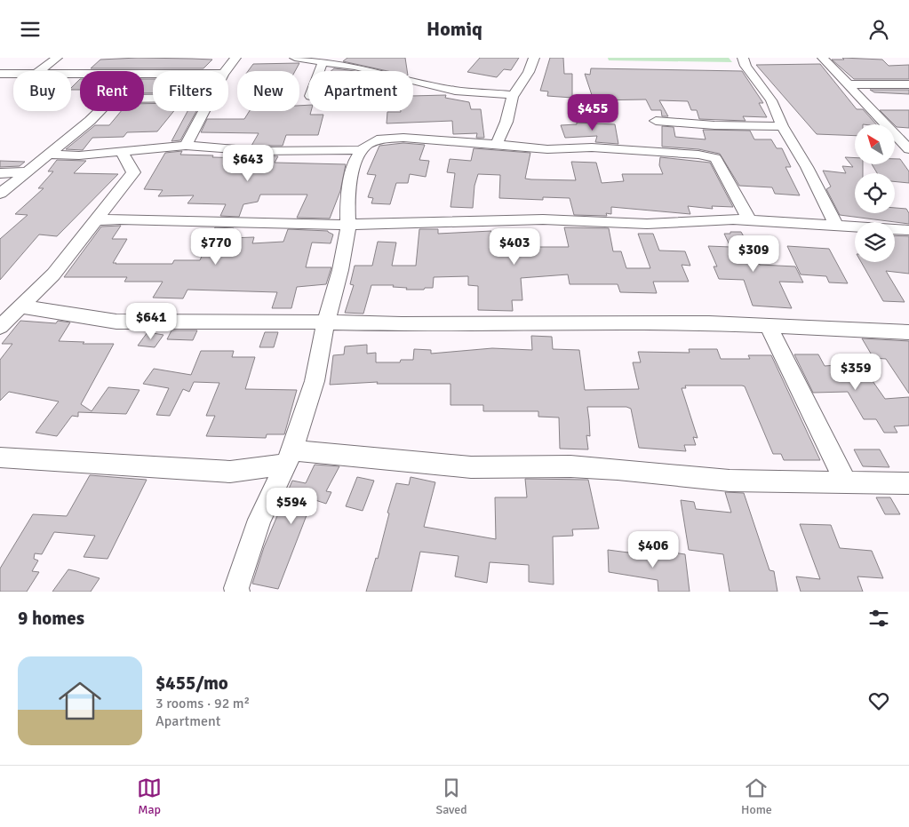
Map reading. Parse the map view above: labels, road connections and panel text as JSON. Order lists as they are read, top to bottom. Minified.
{"north":"top left","page":{"header":"Homiq","chip":["Buy","Rent","Filters","New","Apartment"],"price":["$455","$643","$770","$403","$309","$641","$359","$594","$406"],"heading":"9 homes","list":[{"name":"$455/mo","note":"3 rooms · 92 m² · Apartment"}],"tabs":["Map","Saved","Home"]}}
